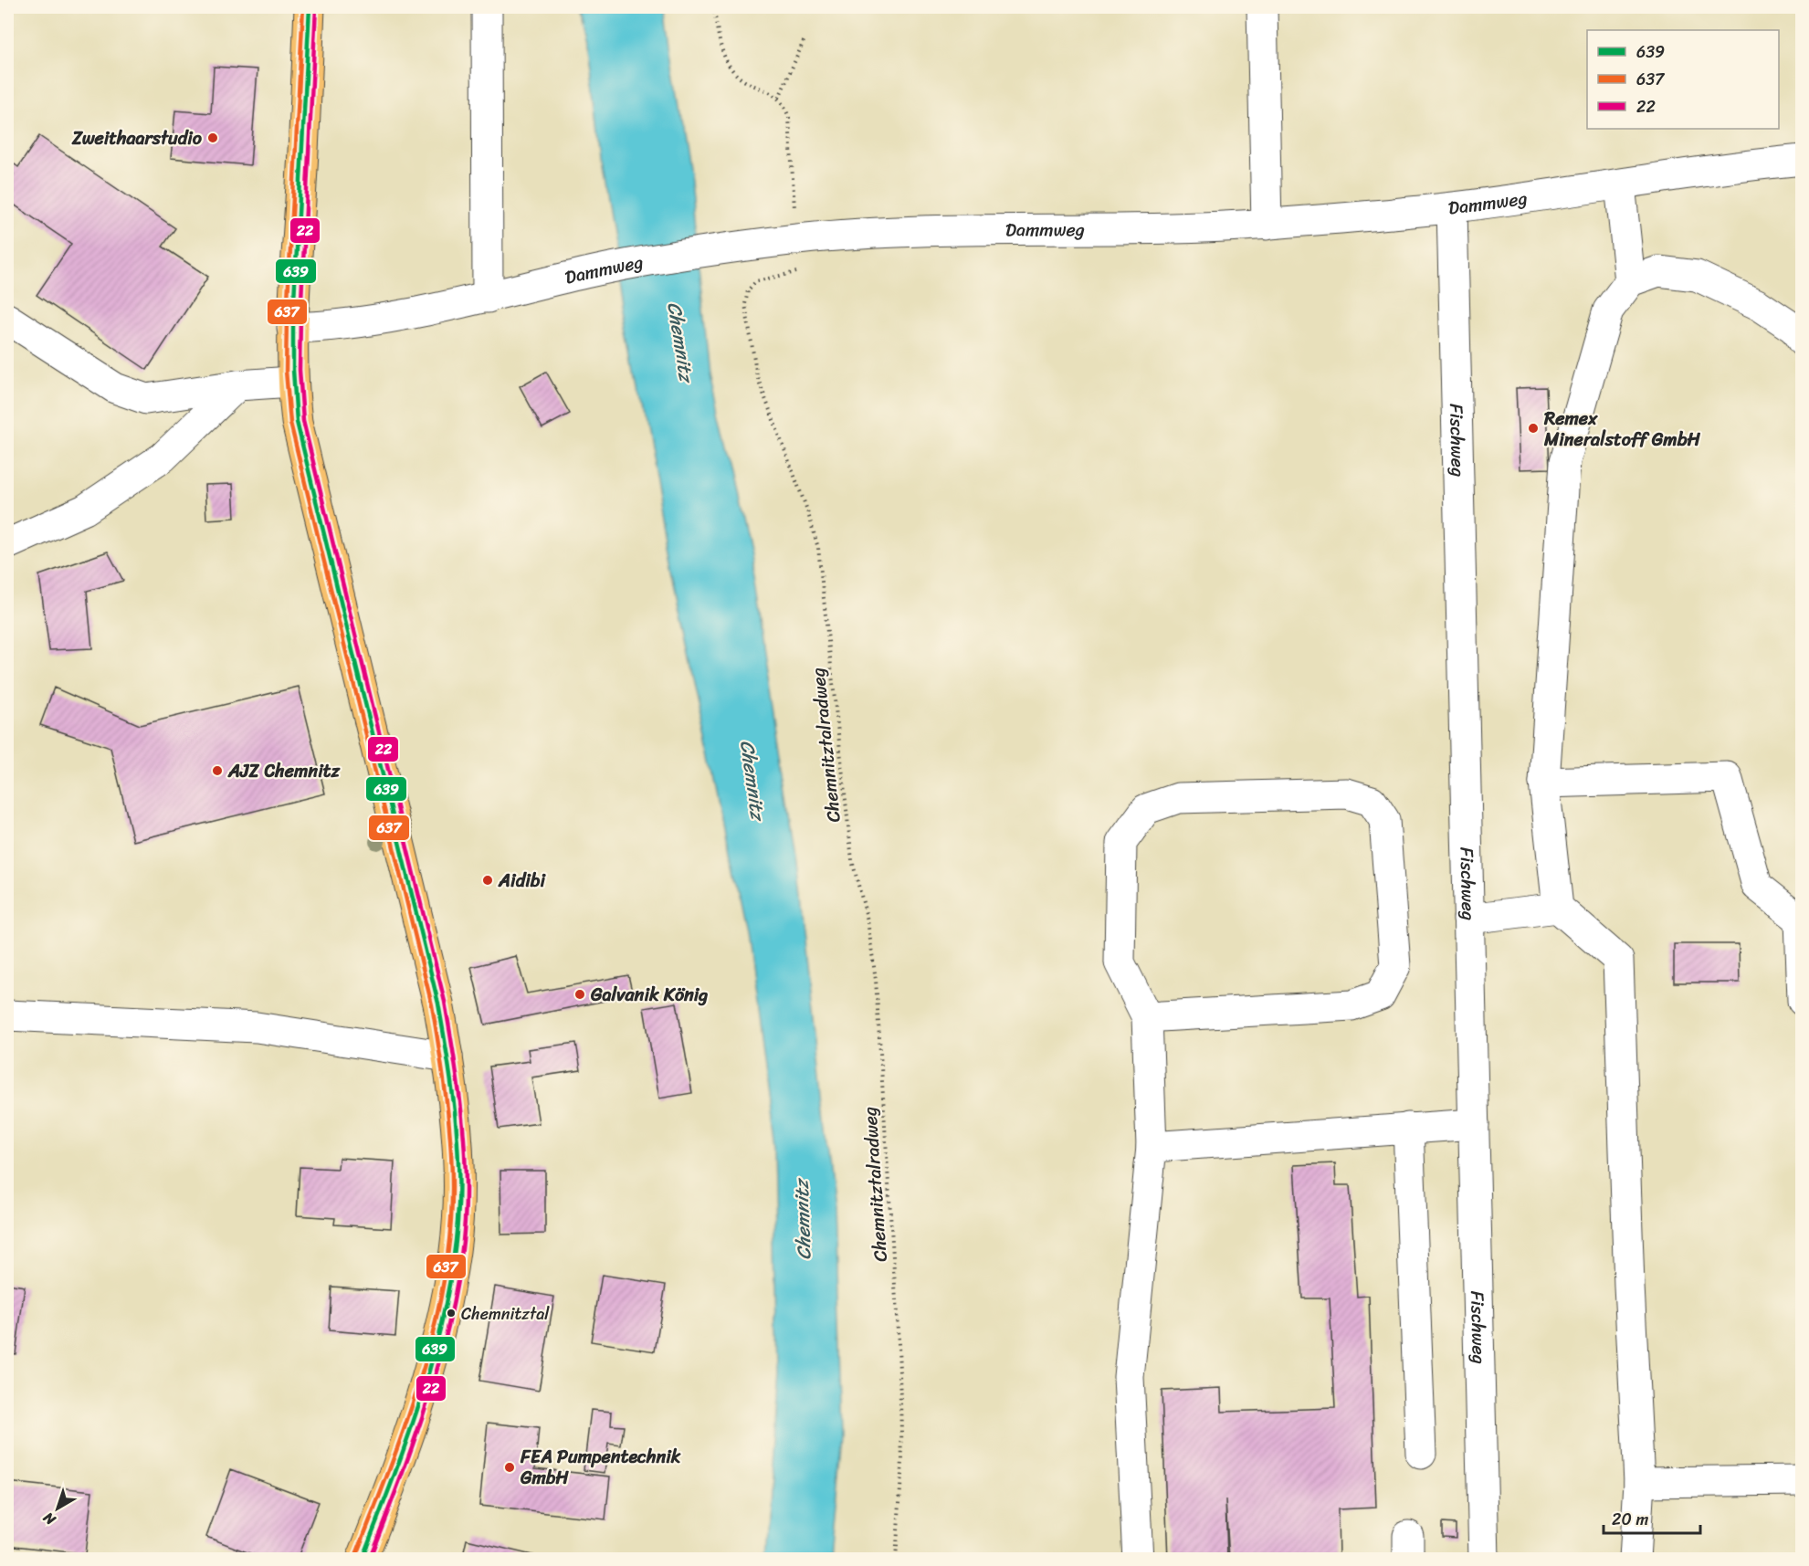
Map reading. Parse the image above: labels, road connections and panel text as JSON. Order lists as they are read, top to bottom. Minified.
{"streets":{"street":["Dammweg","Fischweg"],"path":["Chemnitztalradweg"]},"crossings":[["Dammweg","Fischweg"],["Dammweg","Chemnitztalradweg"]],"water":["Chemnitz"],"places":["Zweithaarstudio","Remex Mineralstoff GmbH","AJZ Chemnitz","Aidibi","Galvanik König","Chemnitztal","FEA Pumpentechnik GmbH"],"lines":["transit line 639","transit line 637","transit line 22"],"legend":["639","637","22"],"scale_bar":"20 m","north":"bottom left"}
